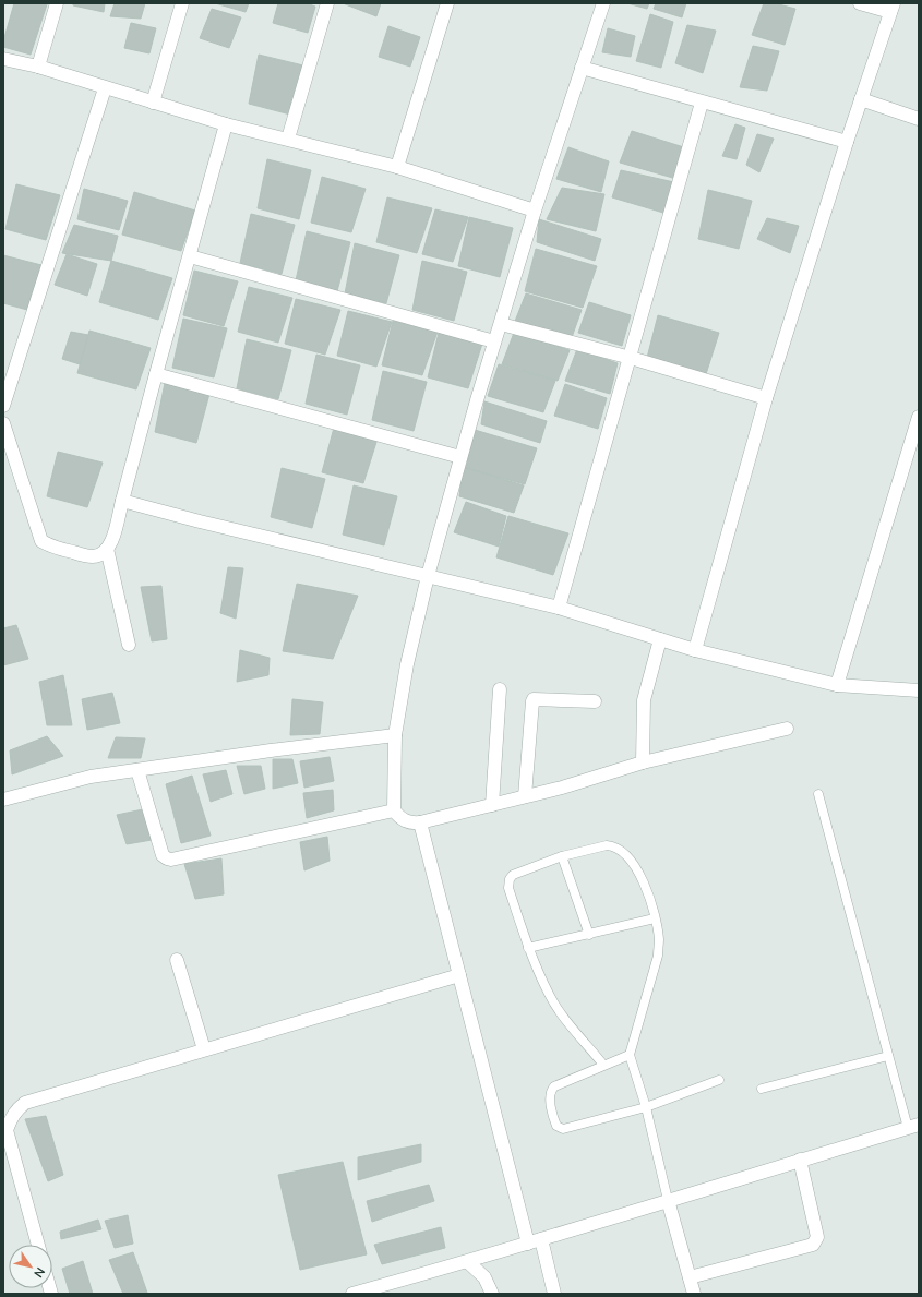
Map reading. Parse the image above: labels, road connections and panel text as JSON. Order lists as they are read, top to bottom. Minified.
{"north":"bottom right"}
